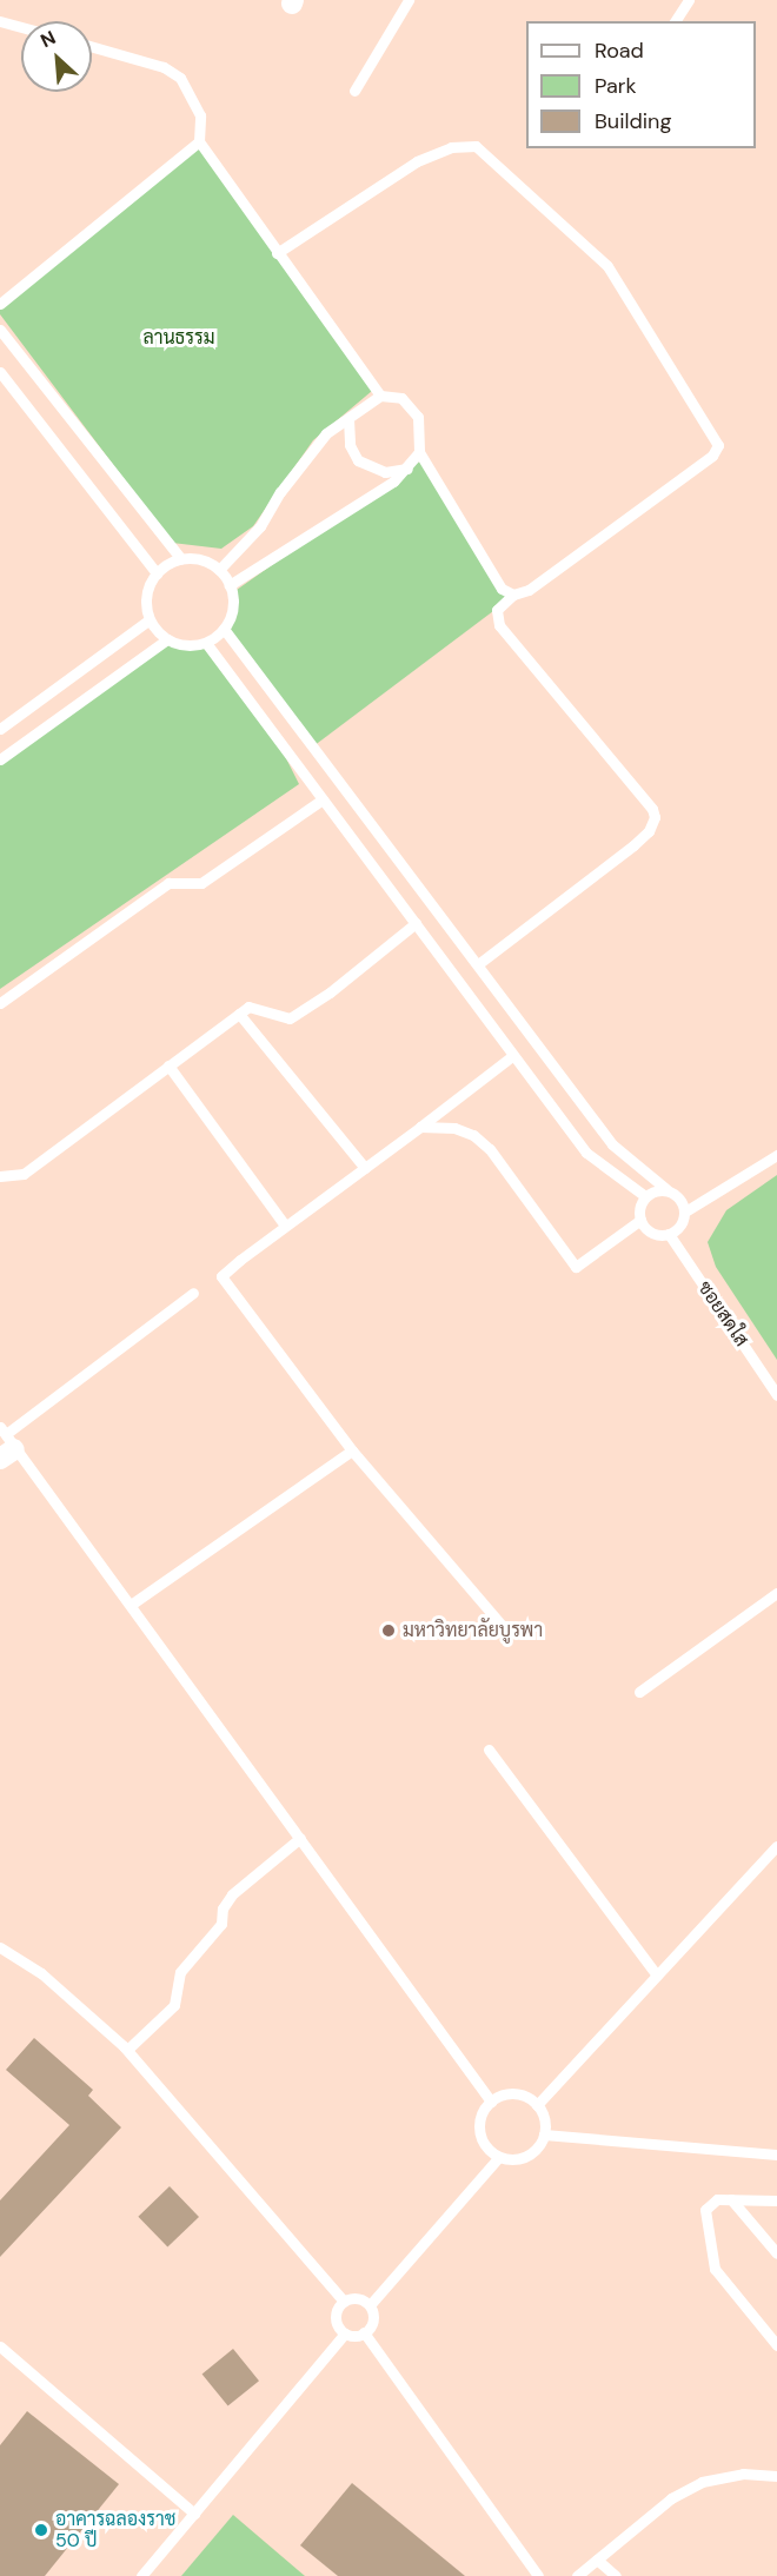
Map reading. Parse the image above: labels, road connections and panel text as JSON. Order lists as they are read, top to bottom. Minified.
{"streets":{"lane":["ซอยสดใส"]},"parks":["ลานธรรม"],"places":["มหาวิทยาลัยบูรพา","อาคารฉลองราช 50 ปี"],"legend":["Road","Park","Building"],"north":"top left"}
